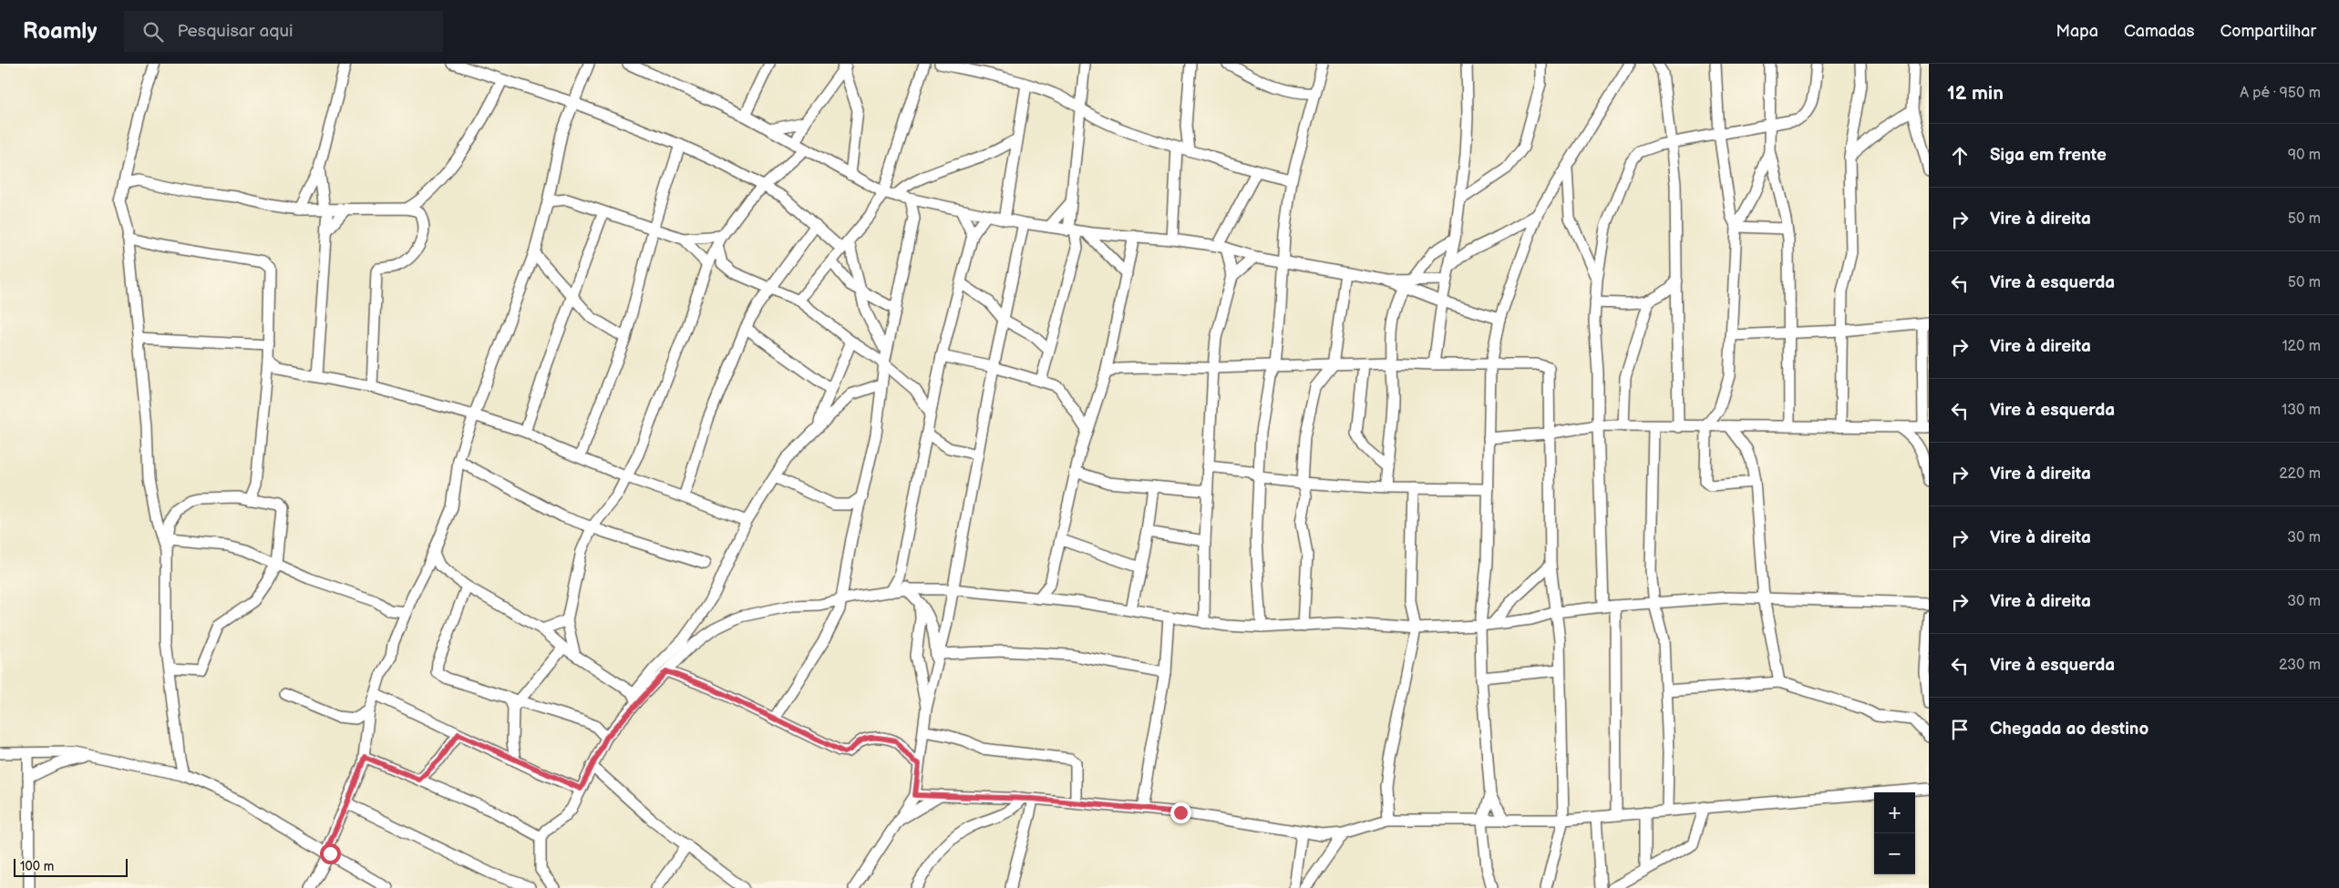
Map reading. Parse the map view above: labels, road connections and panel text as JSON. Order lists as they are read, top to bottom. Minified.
{"scale_bar":"100 m","page":{"header":"Roamly","search":"Pesquisar aqui","nav":["Mapa","Camadas","Compartilhar"],"heading":["12 min","A pé · 950 m"],"list":[["Siga em frente","90 m"],["Vire à direita","50 m"],["Vire à esquerda","50 m"],["Vire à direita","120 m"],["Vire à esquerda","130 m"],["Vire à direita","220 m"],["Vire à direita","30 m"],["Vire à direita","30 m"],["Vire à esquerda","230 m"],"Chegada ao destino"],"map_buttons":["+","−"],"scale":"100 m"}}
